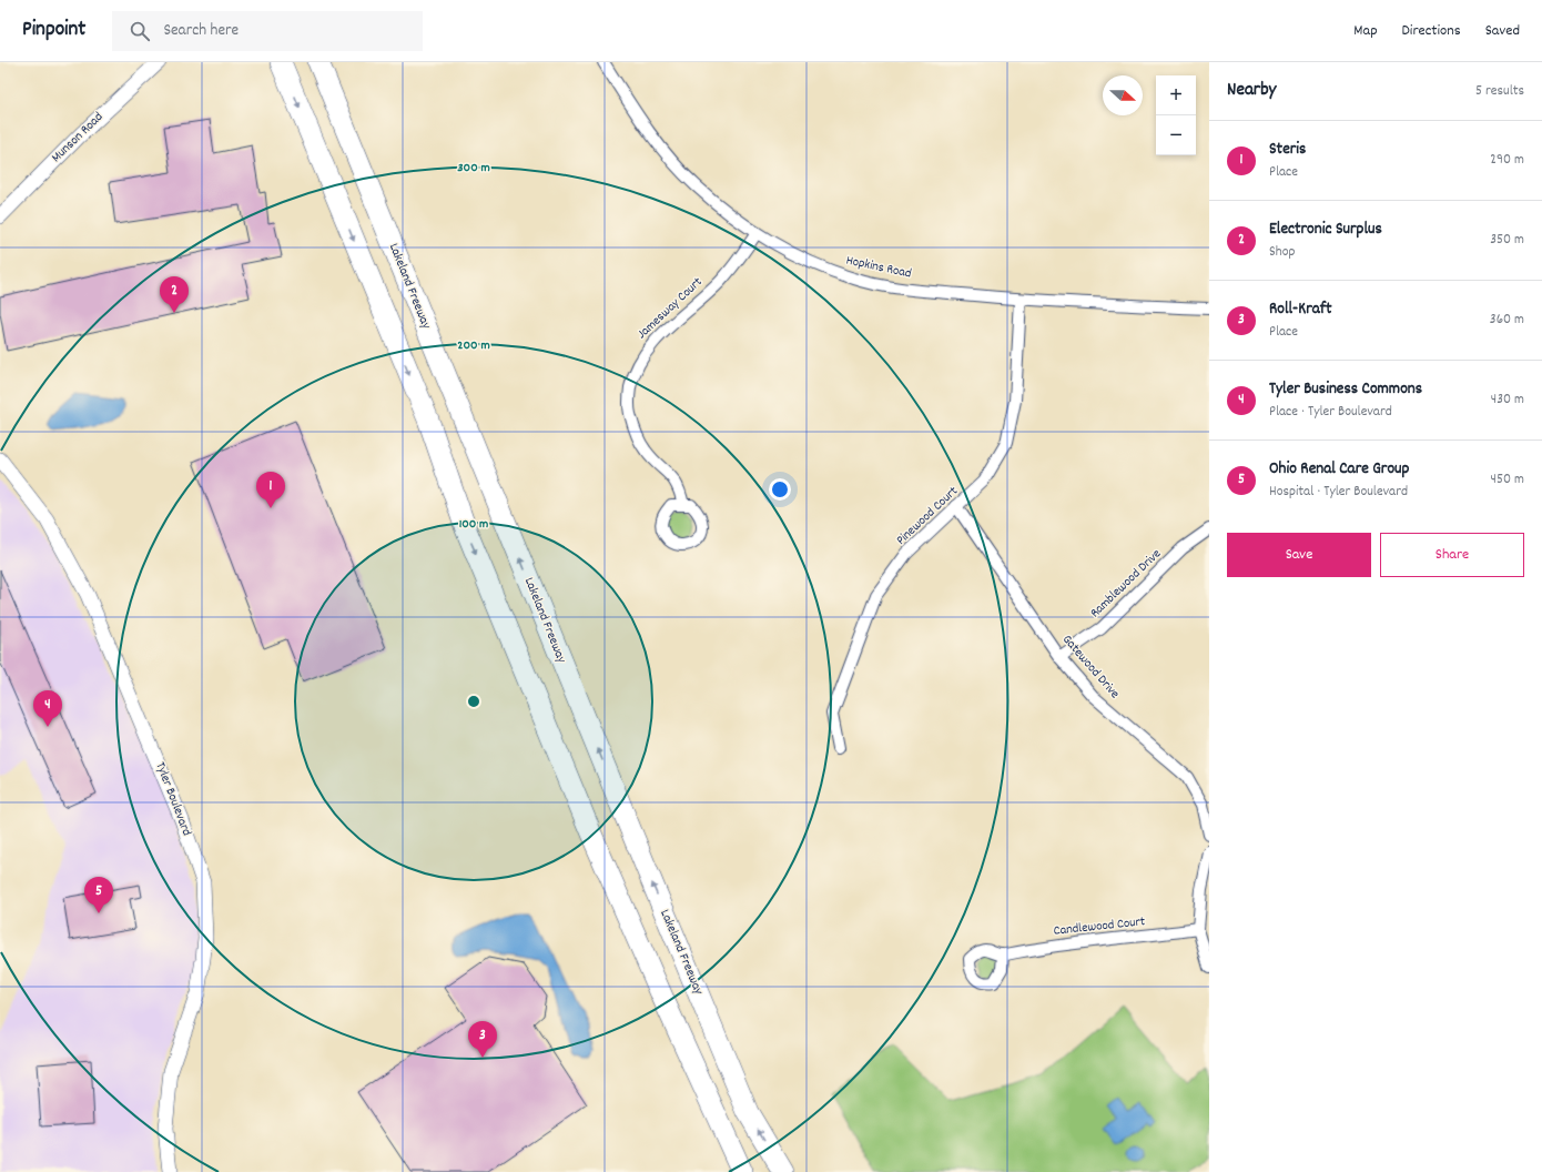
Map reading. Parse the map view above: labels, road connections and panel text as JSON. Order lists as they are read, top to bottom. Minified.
{"streets":{"highway":["Lakeland Freeway"],"street":["Munson Road","Hopkins Road","Jamesway Court","Pinewood Court","Ramblewood Drive","Gatewood Drive","Tyler Boulevard","Candlewood Court"]},"crossings":[["Hopkins Road","Jamesway Court"],["Hopkins Road","Pinewood Court"],["Pinewood Court","Gatewood Drive"],["Ramblewood Drive","Gatewood Drive"]],"north":"right","page":{"header":"Pinpoint","search":"Search here","nav":["Map","Directions","Saved"],"heading":["Nearby","5 results"],"map_buttons":["+","−"],"list":[{"mark":"1","name":"Steris","note":"Place","value":"290 m"},{"mark":"2","name":"Electronic Surplus","note":"Shop","value":"350 m"},{"mark":"3","name":"Roll-Kraft","note":"Place","value":"360 m"},{"mark":"4","name":"Tyler Business Commons","note":"Place · Tyler Boulevard","value":"430 m"},{"mark":"5","name":"Ohio Renal Care Group","note":"Hospital · Tyler Boulevard","value":"450 m"}],"pins":["2","1","4","5","3"],"buttons":["Save","Share"]},"rings":["300 m","200 m","100 m"]}
